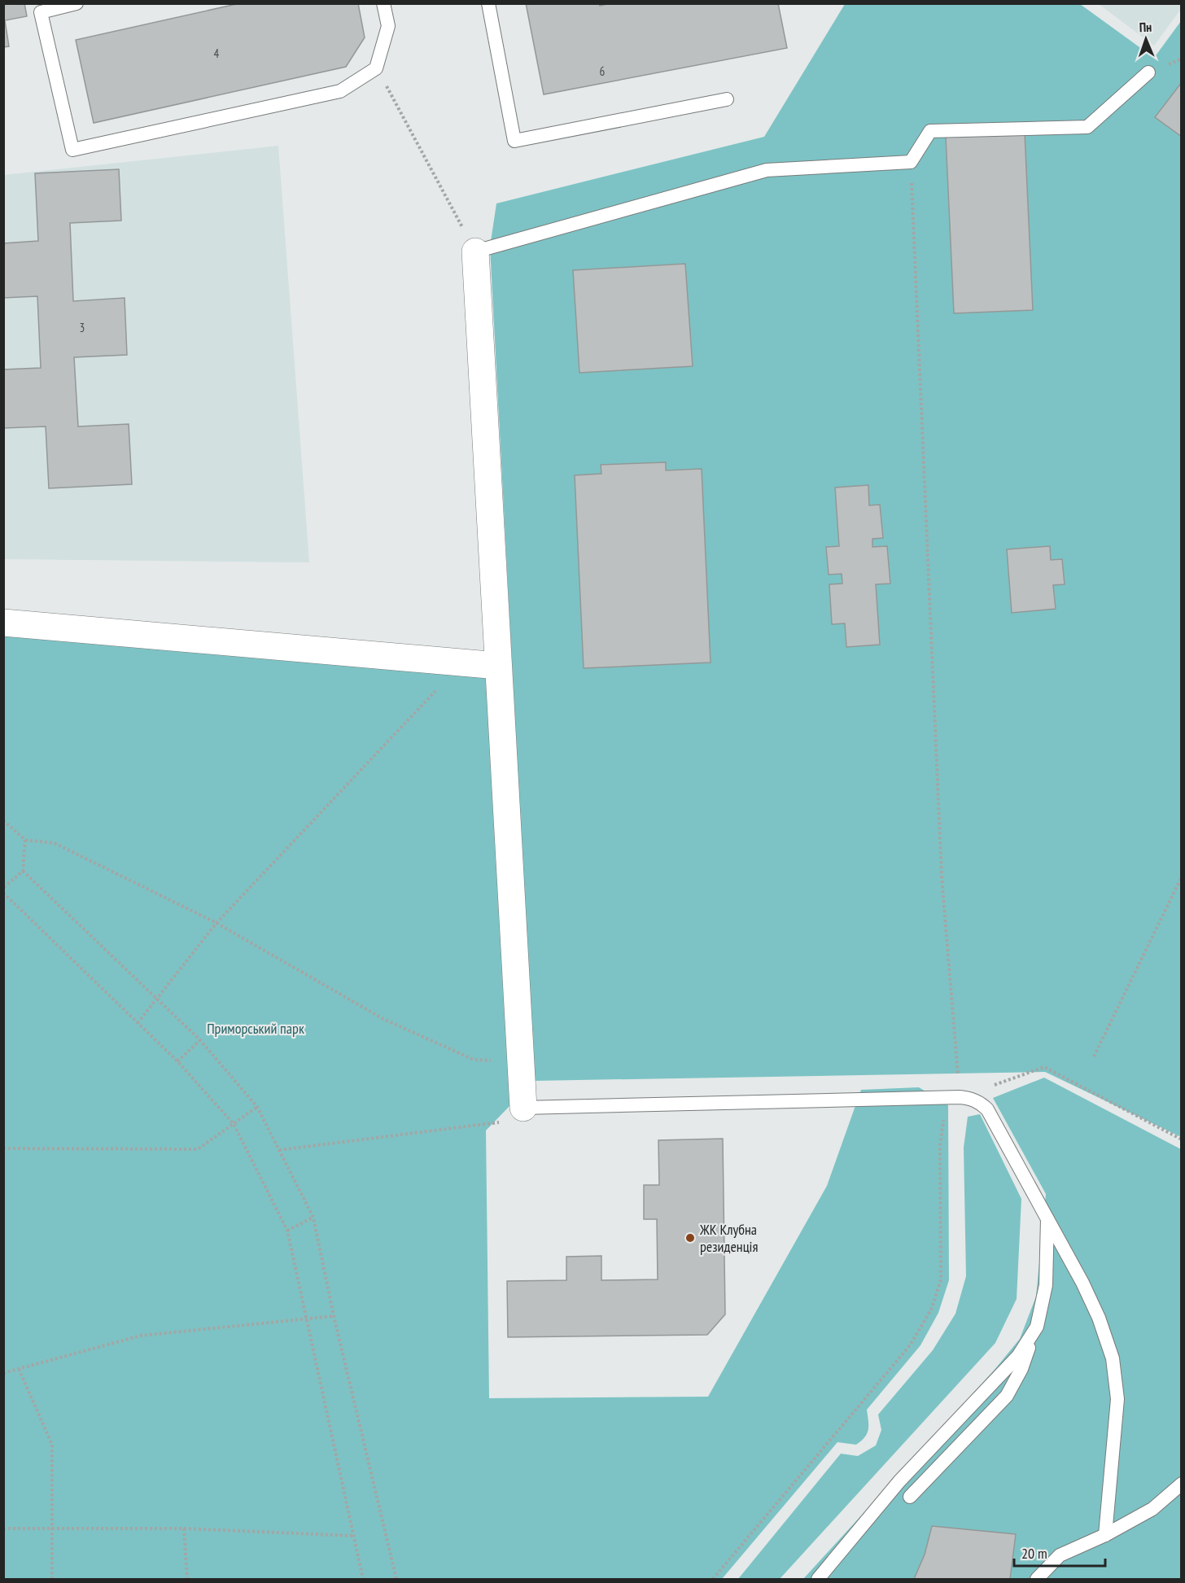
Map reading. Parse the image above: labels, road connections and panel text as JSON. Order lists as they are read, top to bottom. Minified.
{"parks":["Приморський парк"],"places":["ЖК Клубна резиденція"],"house_numbers":["4","6","3"],"scale_bar":"20 m","north":"top"}
